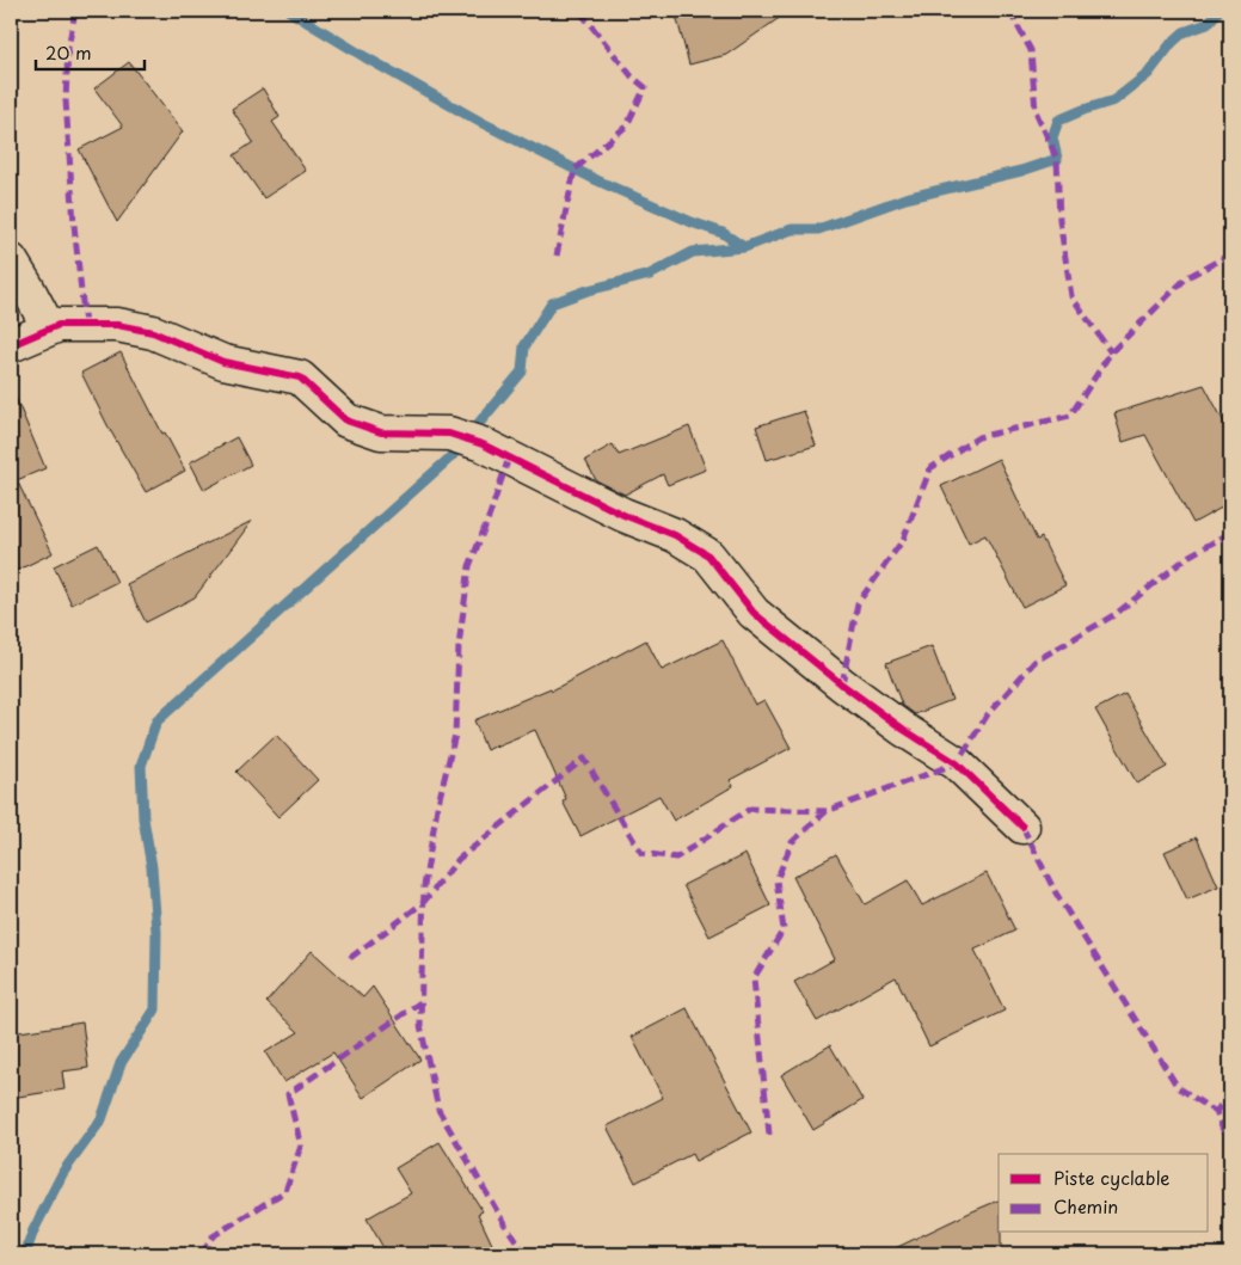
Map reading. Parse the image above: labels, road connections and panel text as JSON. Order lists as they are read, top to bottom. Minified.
{"legend":["Piste cyclable","Chemin"],"scale_bar":"20 m"}
